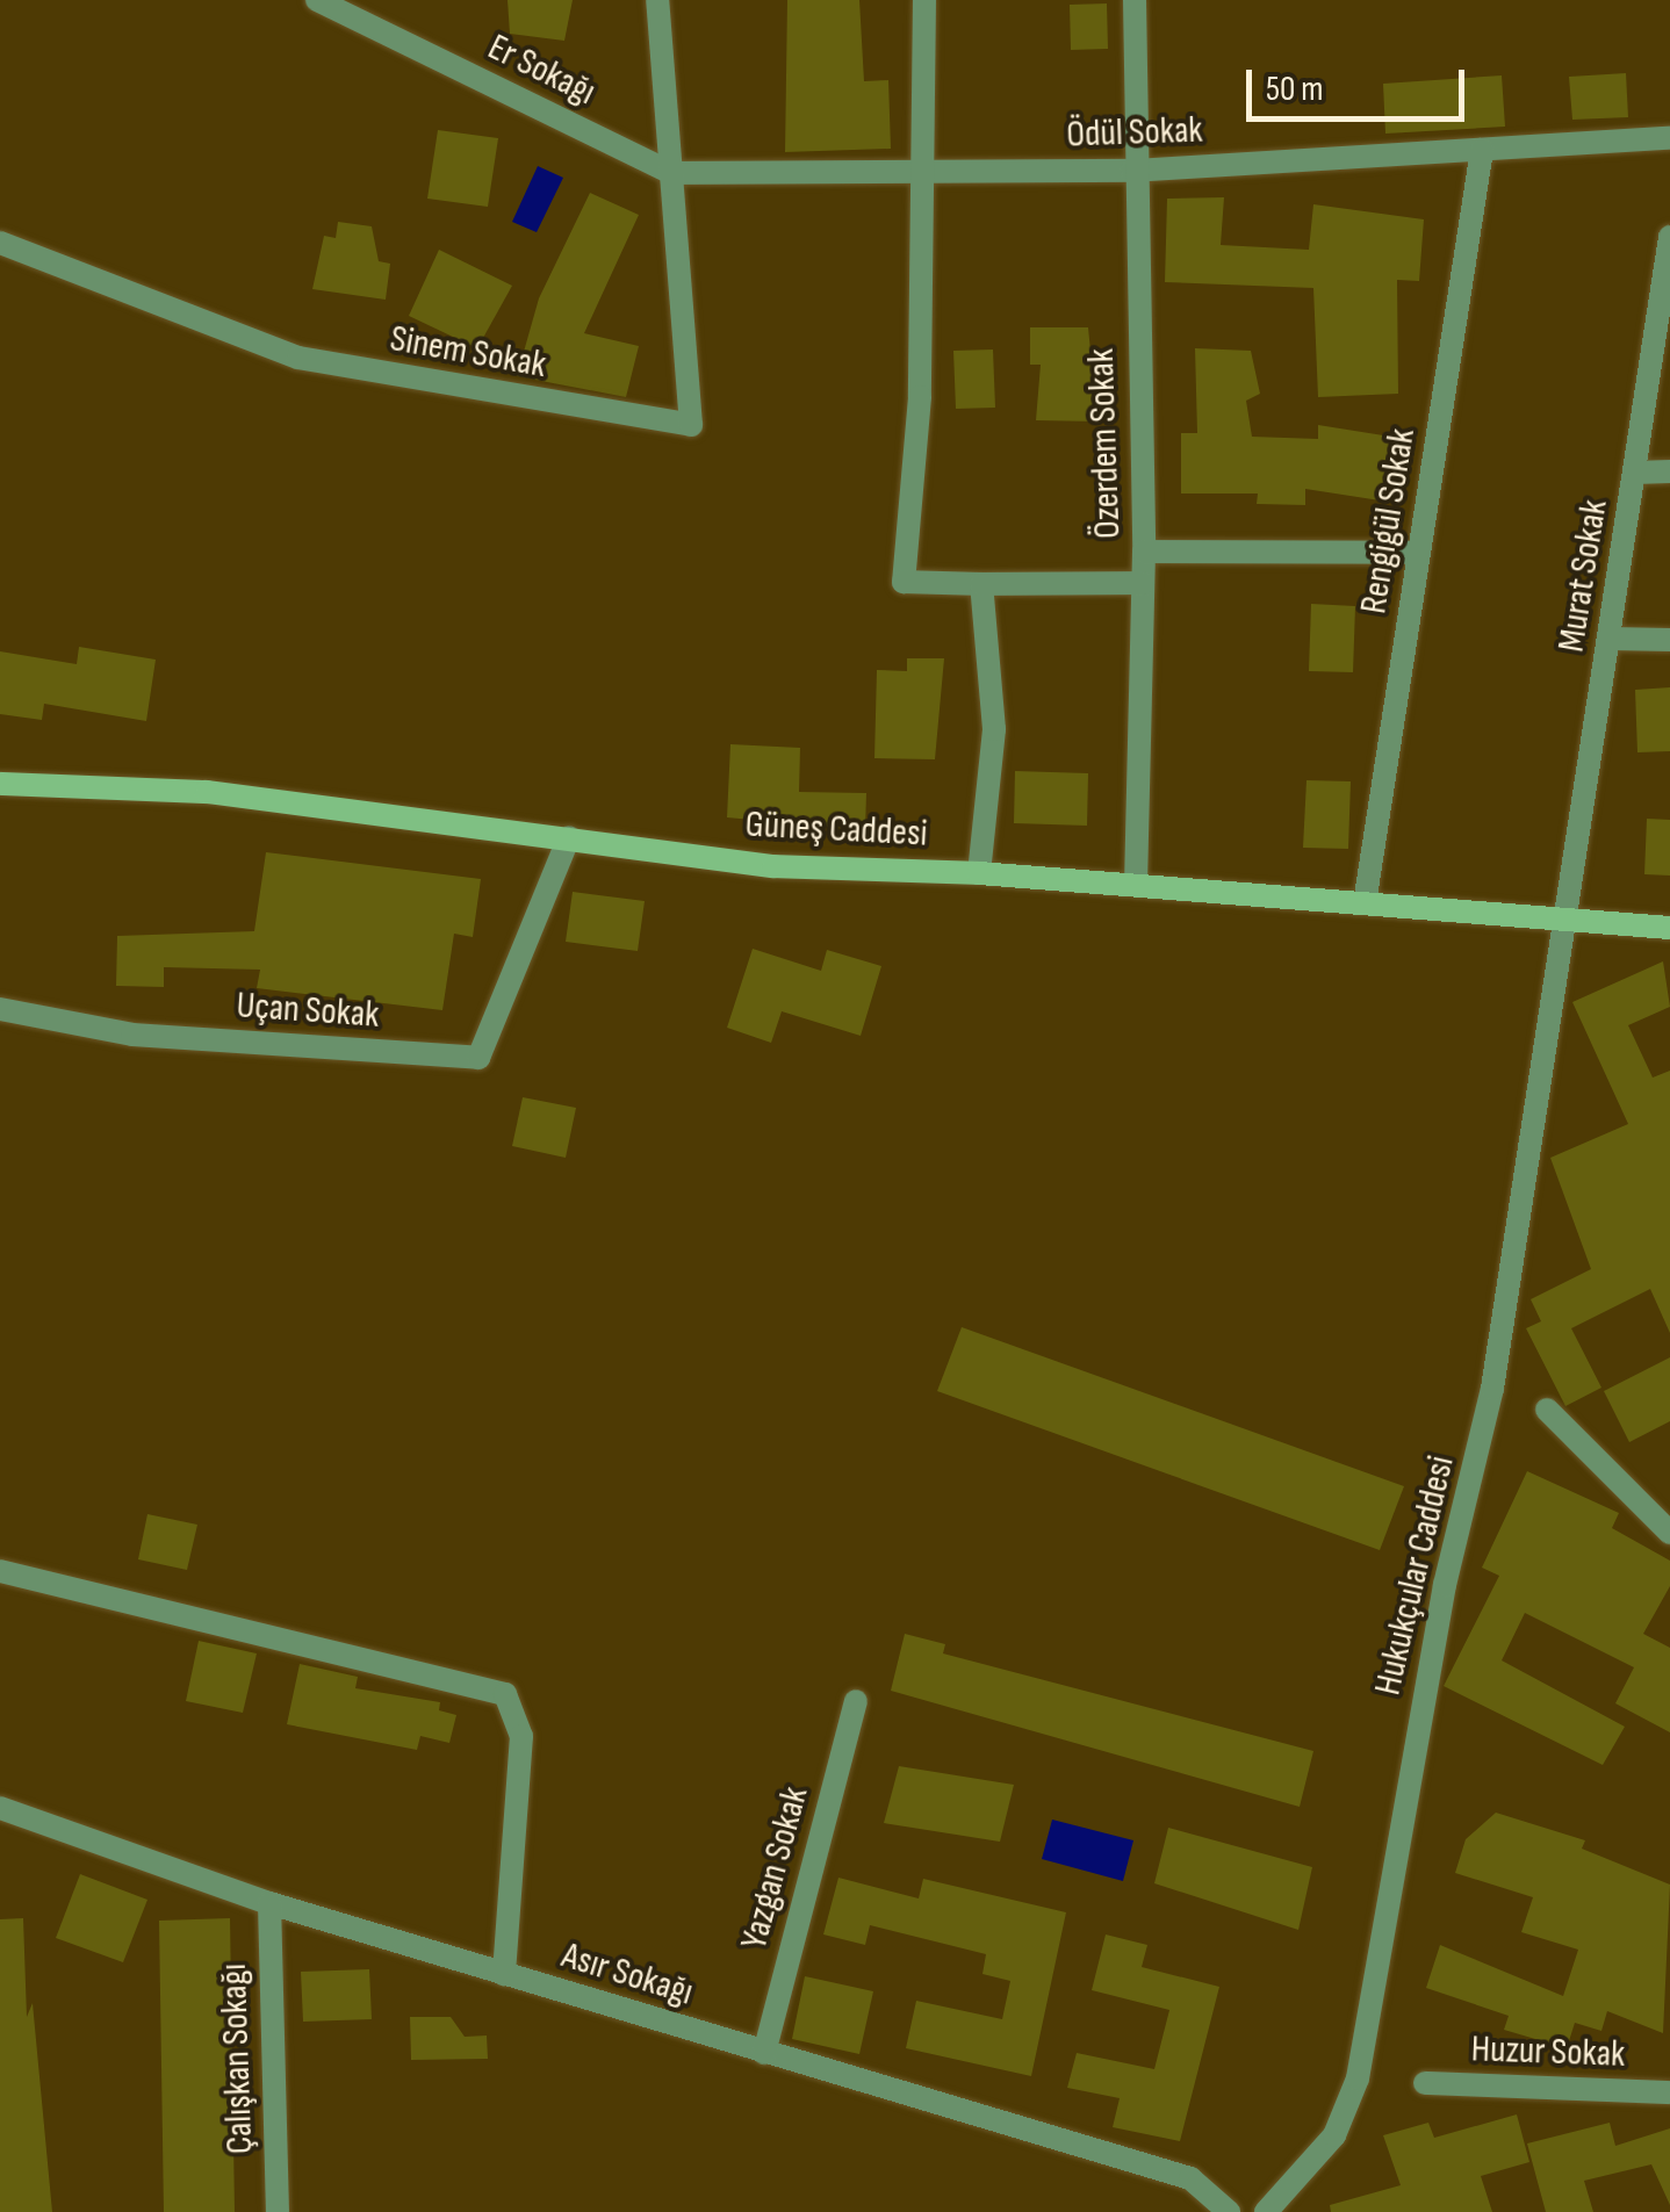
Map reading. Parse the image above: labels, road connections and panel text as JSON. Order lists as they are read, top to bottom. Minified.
{"streets":{"main road":["Güneş Caddesi"],"street":["Er Sokağı","Ödül Sokak","Sinem Sokak","Özerdem Sokak","Rengigül Sokak","Murat Sokak","Uçan Sokak","Hukukçular Caddesi","Yazgan Sokak","Asır Sokağı","Huzur Sokak","Çalışkan Sokağı"]},"crossings":[["Er Sokağı","Ödül Sokak"],["Er Sokağı","Sinem Sokak"],["Ödül Sokak","Sinem Sokak"],["Ödül Sokak","Özerdem Sokak"],["Ödül Sokak","Rengigül Sokak"],["Özerdem Sokak","Güneş Caddesi"],["Rengigül Sokak","Güneş Caddesi"],["Murat Sokak","Güneş Caddesi"],["Murat Sokak","Hukukçular Caddesi"],["Güneş Caddesi","Uçan Sokak"],["Güneş Caddesi","Hukukçular Caddesi"],["Yazgan Sokak","Asır Sokağı"],["Asır Sokağı","Çalışkan Sokağı"]],"scale_bar":"50 m"}
